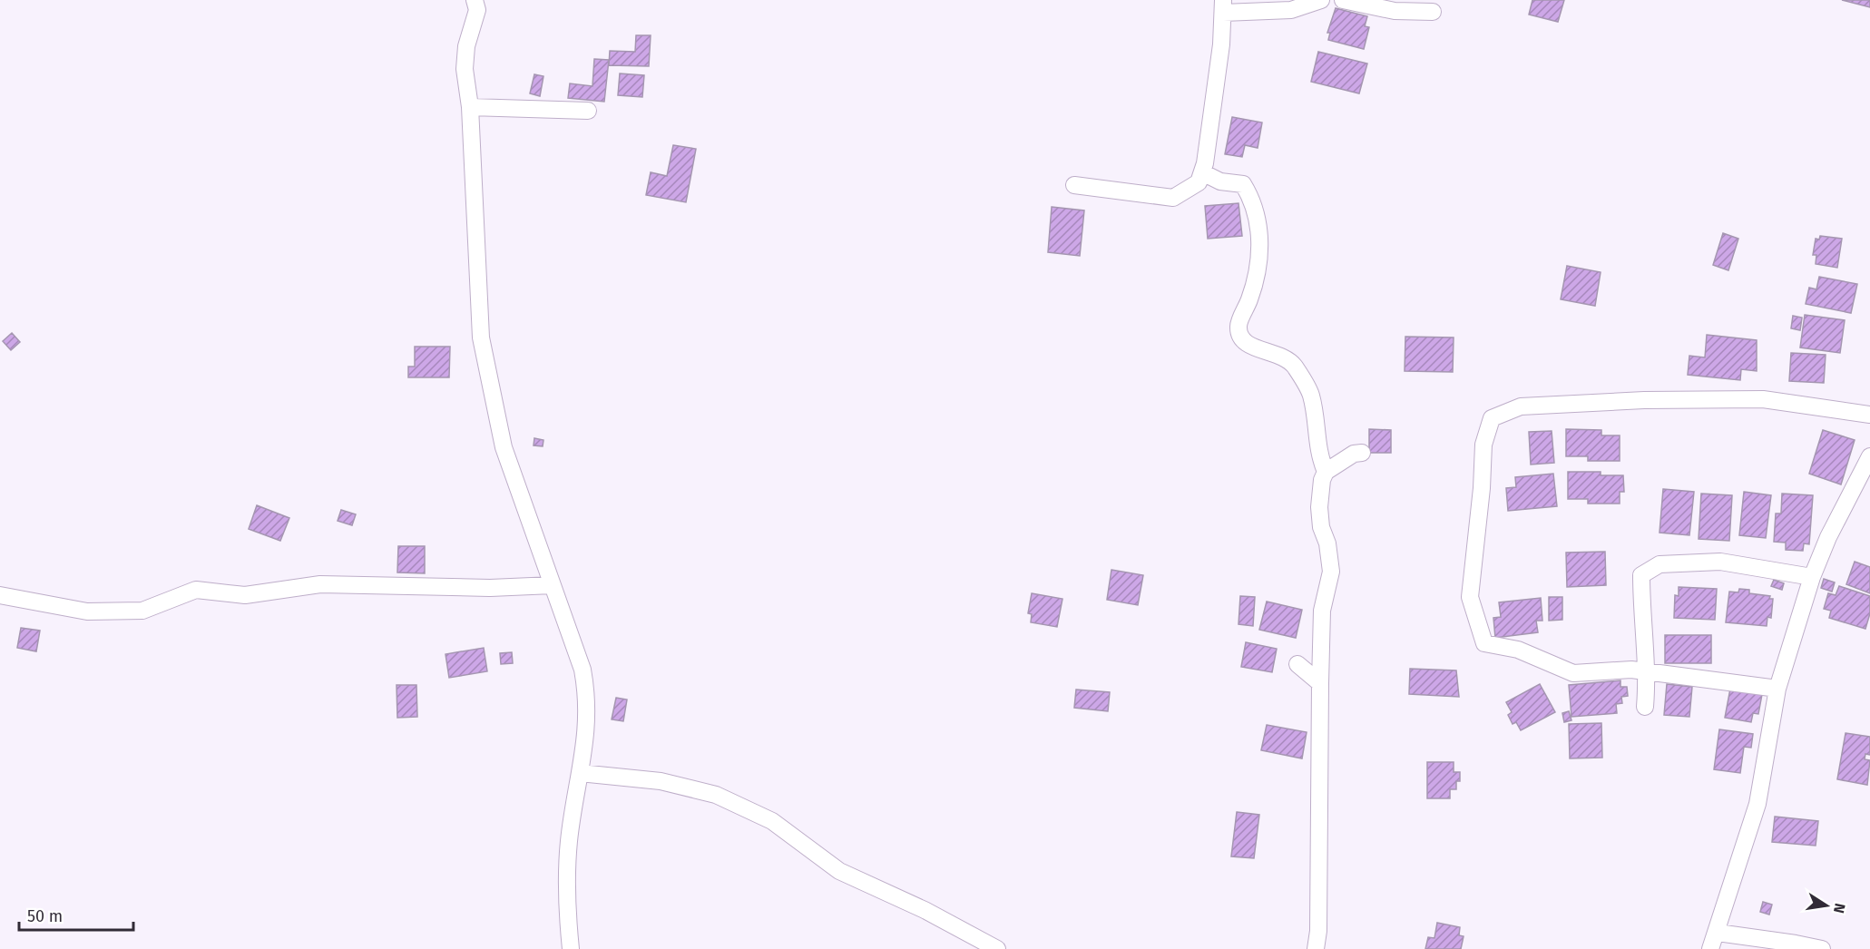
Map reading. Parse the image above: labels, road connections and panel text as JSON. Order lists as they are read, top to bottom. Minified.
{"scale_bar":"50 m","north":"right"}
